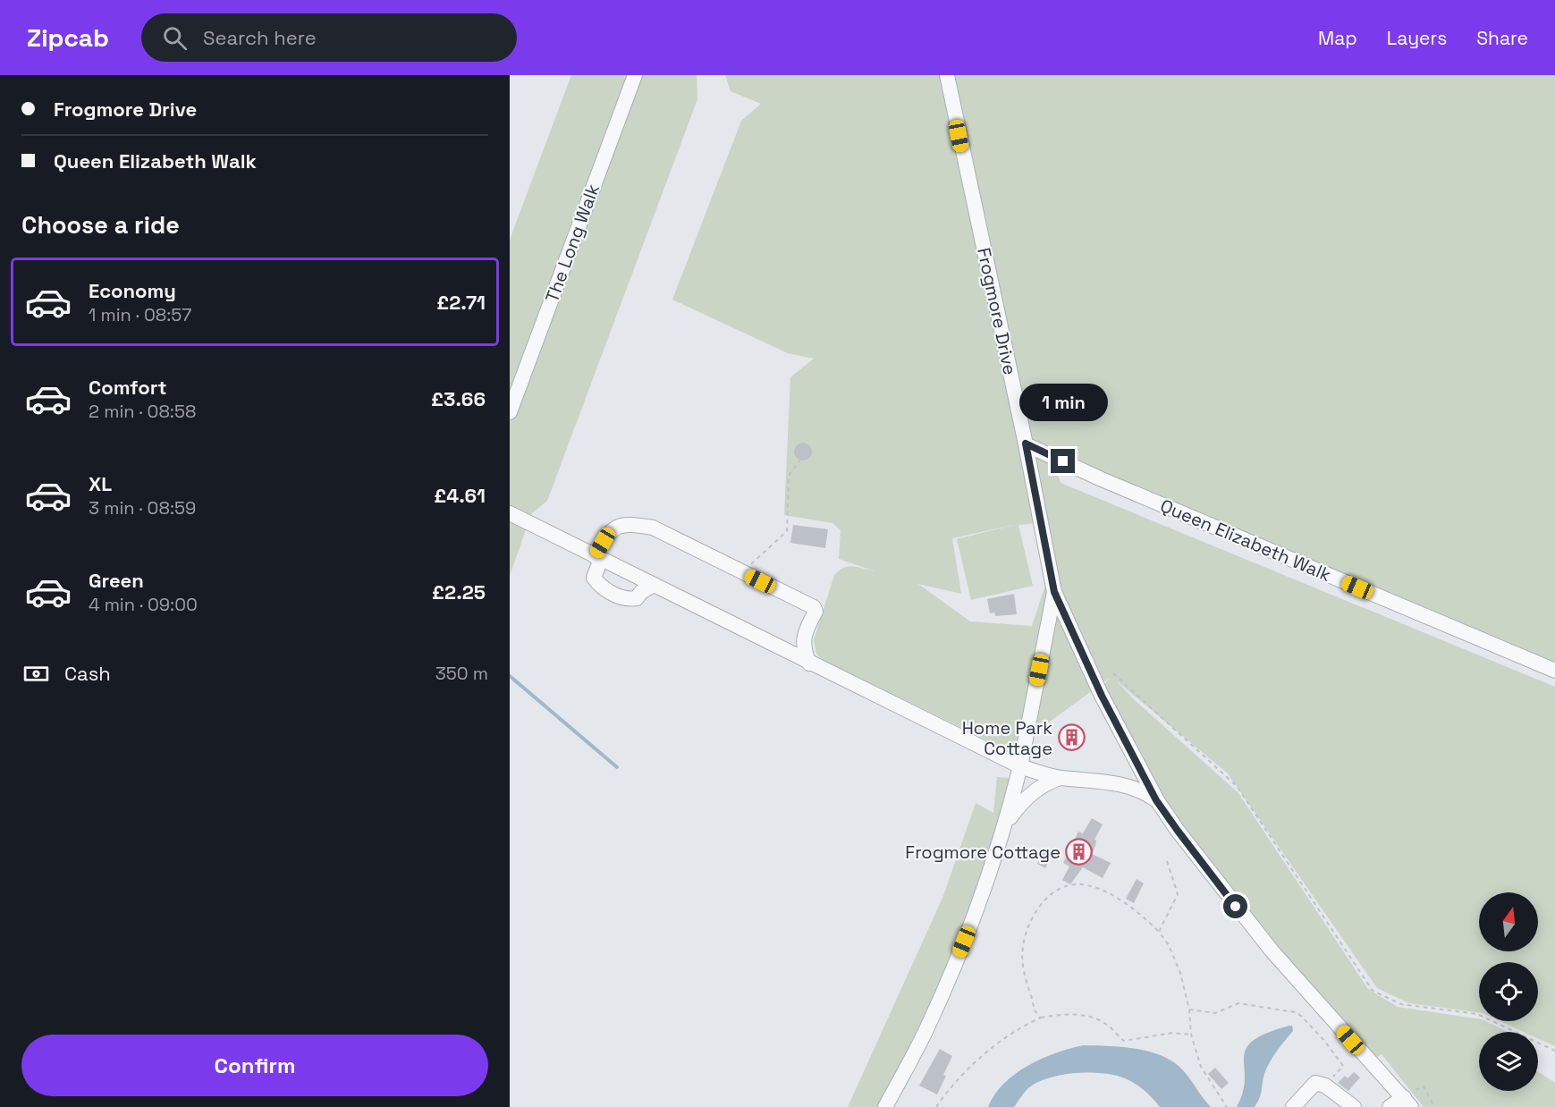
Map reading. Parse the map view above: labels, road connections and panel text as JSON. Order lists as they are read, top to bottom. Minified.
{"streets":{"lane":["The Long Walk","Frogmore Drive","Queen Elizabeth Walk"]},"crossings":[["Frogmore Drive","Queen Elizabeth Walk"]],"places":{"building":["Home Park Cottage","Frogmore Cottage"]},"north":"top","page":{"header":"Zipcab","search":"Search here","nav":["Map","Layers","Share"],"banner":["Frogmore Drive","Queen Elizabeth Walk"],"heading":"Choose a ride","list":[{"name":"Economy","note":"1 min · 08:57","value":"£2.71"},{"name":"Comfort","note":"2 min · 08:58","value":"£3.66"},{"name":"XL","note":"3 min · 08:59","value":"£4.61"},{"name":"Green","note":"4 min · 09:00","value":"£2.25"}],"bubble":"1 min","pay":["Cash","350 m"],"buttons":"Confirm"}}
